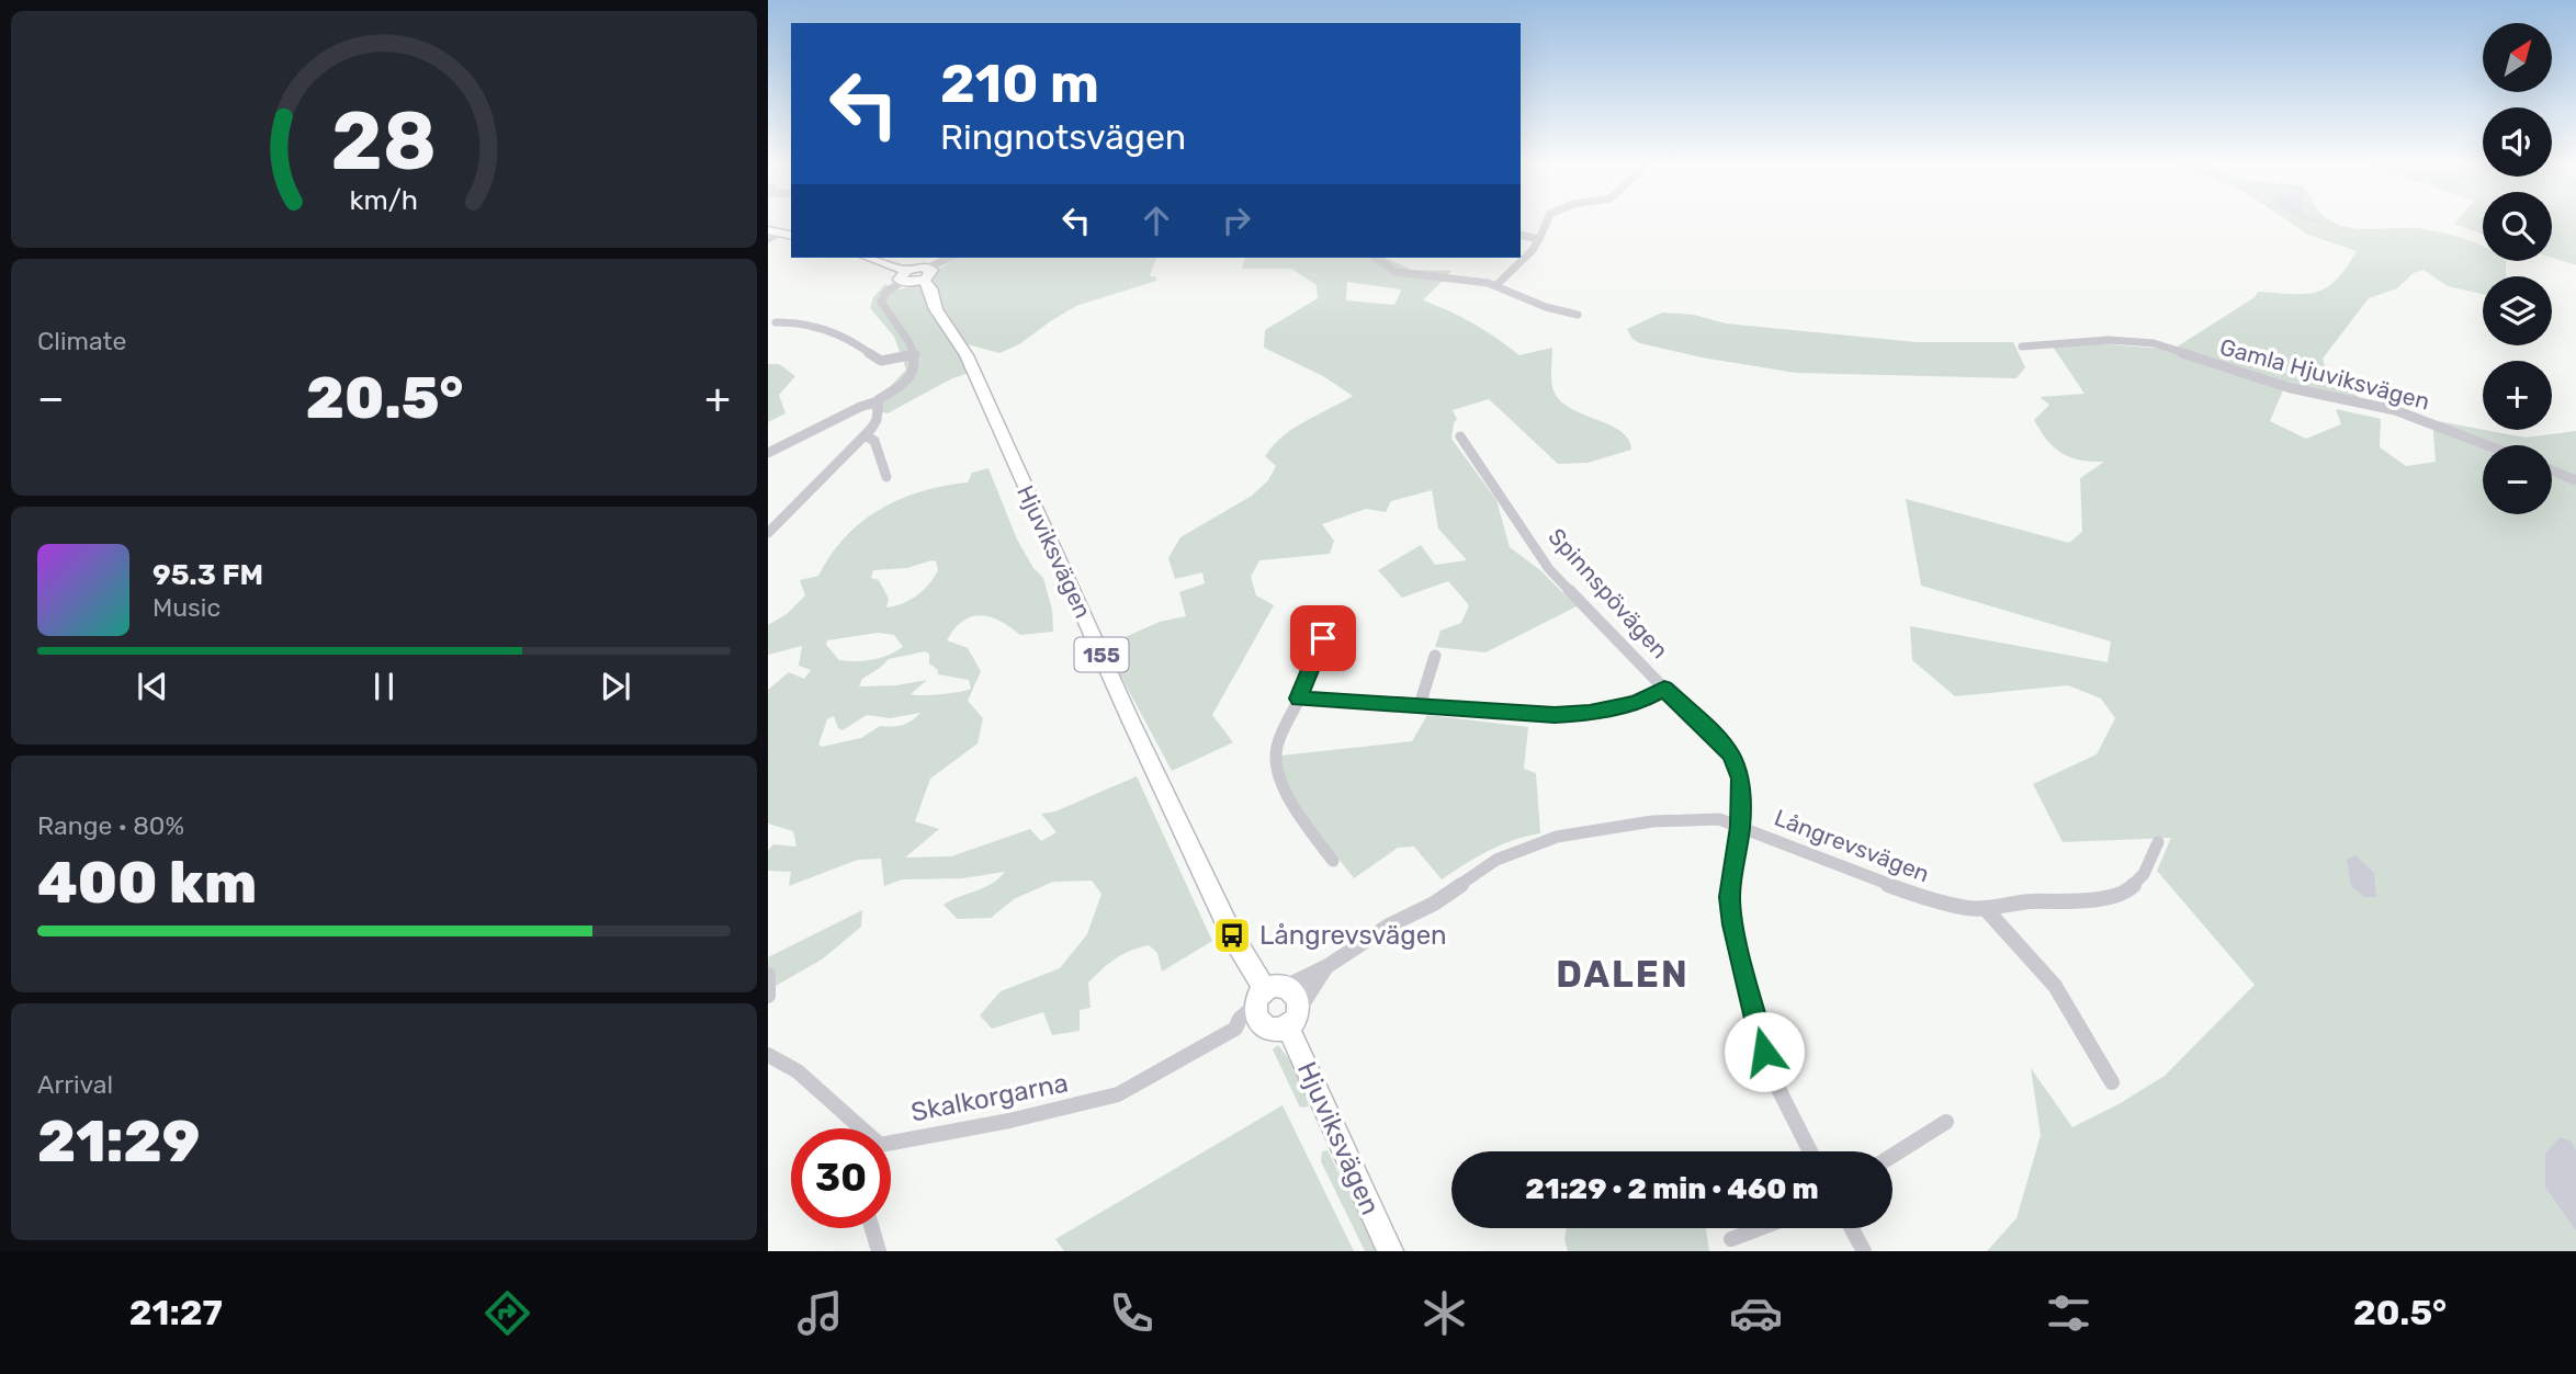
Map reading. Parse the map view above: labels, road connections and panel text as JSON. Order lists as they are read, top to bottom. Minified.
{"streets":{"main road":["Hjuviksvägen","155"],"street":["Gamla Hjuviksvägen","Spinnspövägen","Långrevsvägen","Skalkorgarna"]},"crossings":[["Hjuviksvägen","Långrevsvägen"],["Hjuviksvägen","Skalkorgarna"],["Spinnspövägen","Långrevsvägen"],["Långrevsvägen","Skalkorgarna"]],"districts":["DALEN"],"places":{"bus stop":["Långrevsvägen"]},"north":"top right","page":{"map_buttons":["+","−"],"turn":["210 m","Ringnotsvägen"],"tile":["Climate",["Range · 80%","400 km"],["Arrival","21:29"]],"heat":["−","20.5°","+"],"song":["95.3 FM","Music"],"limit":"30","trip":"21:29 · 2 min · 460 m","tabs":["21:27","20.5°"],"gauge":["28","km/h"]}}
